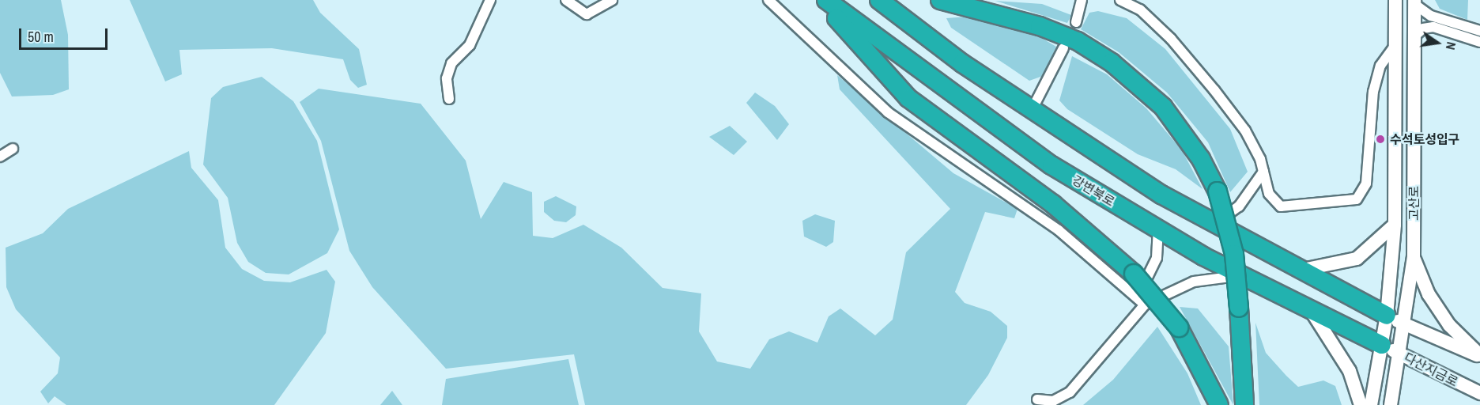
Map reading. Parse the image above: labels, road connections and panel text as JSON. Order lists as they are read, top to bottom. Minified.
{"streets":{"highway":["강변북로"],"street":["고산로","다산지금로"]},"crossings":[["강변북로","고산로"],["강변북로","다산지금로"],["고산로","다산지금로"]],"places":["수석토성입구"],"scale_bar":"50 m","north":"right"}
